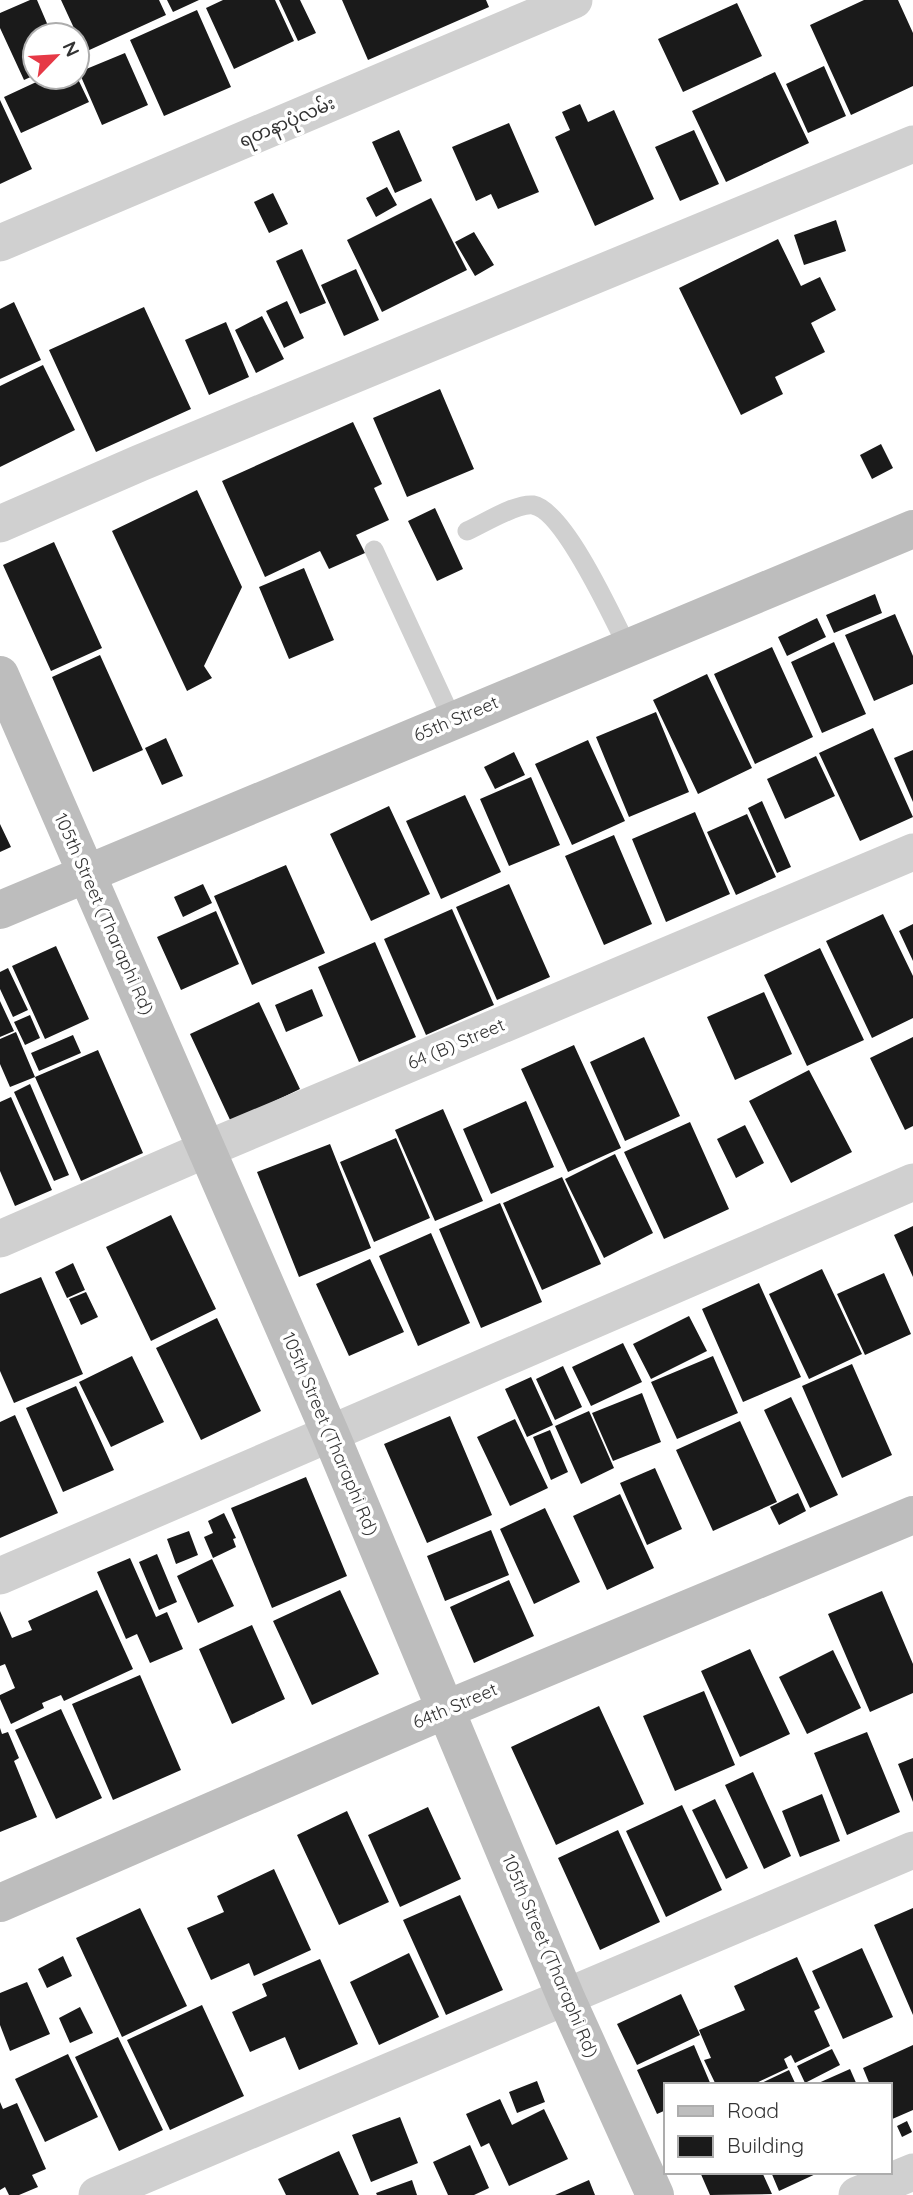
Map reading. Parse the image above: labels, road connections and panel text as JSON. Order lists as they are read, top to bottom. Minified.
{"streets":{"street":["ရတနာပုံလမ်း","65th Street","105th Street (Tharaphi Rd)","64 (B) Street","64th Street"]},"crossings":[["65th Street","105th Street (Tharaphi Rd)"],["105th Street (Tharaphi Rd)","64 (B) Street"],["105th Street (Tharaphi Rd)","64th Street"]],"legend":["Road","Building"],"north":"top right"}
